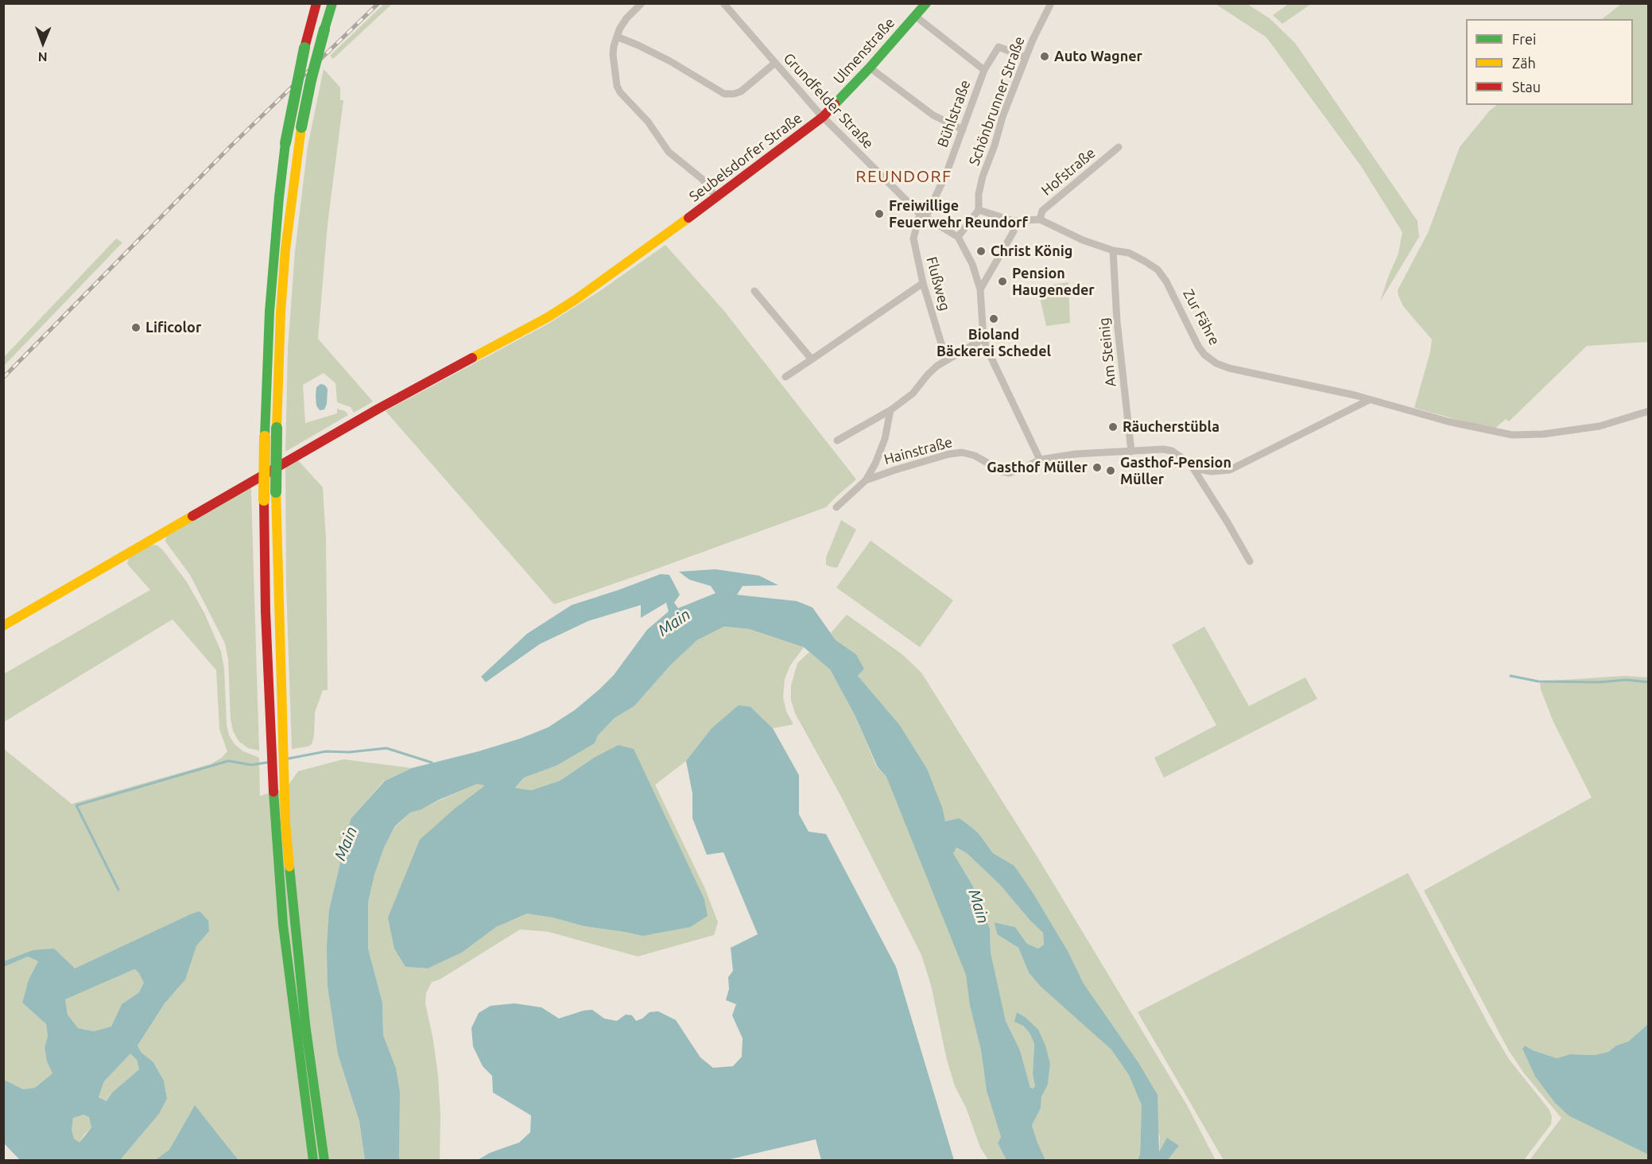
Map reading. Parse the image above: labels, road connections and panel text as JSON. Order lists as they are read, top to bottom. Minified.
{"streets":{"main road":["Ulmenstraße","Seubelsdorfer Straße"],"street":["Grundfelder Straße","Schönbrunner Straße","Bühlstraße","Hofstraße","Flußweg","Zur Fähre","Am Steinig","Hainstraße"]},"crossings":[["Ulmenstraße","Grundfelder Straße"],["Ulmenstraße","Seubelsdorfer Straße"],["Grundfelder Straße","Bühlstraße"],["Grundfelder Straße","Seubelsdorfer Straße"],["Grundfelder Straße","Flußweg"],["Schönbrunner Straße","Bühlstraße"],["Schönbrunner Straße","Zur Fähre"],["Bühlstraße","Flußweg"],["Hofstraße","Zur Fähre"],["Zur Fähre","Am Steinig"],["Am Steinig","Hainstraße"]],"districts":["REUNDORF"],"water":["Main"],"places":["Auto Wagner","Freiwillige Feuerwehr Reundorf","Christ König","Pension Haugeneder","Bioland Bäckerei Schedel","Lificolor","Räucherstübla","Gasthof Müller","Gasthof-Pension Müller"],"legend":["Frei","Zäh","Stau"],"north":"bottom"}
